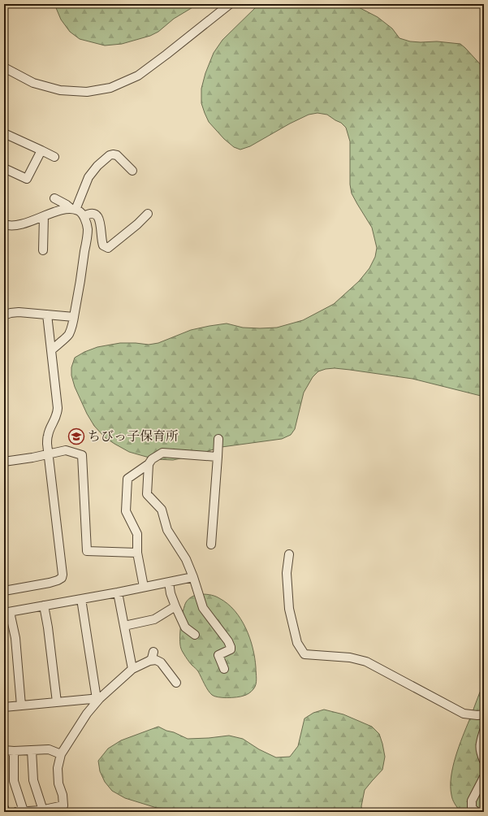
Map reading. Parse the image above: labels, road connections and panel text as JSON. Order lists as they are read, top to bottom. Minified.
{"places":{"school or university":["ちびっ子保育所"]}}
